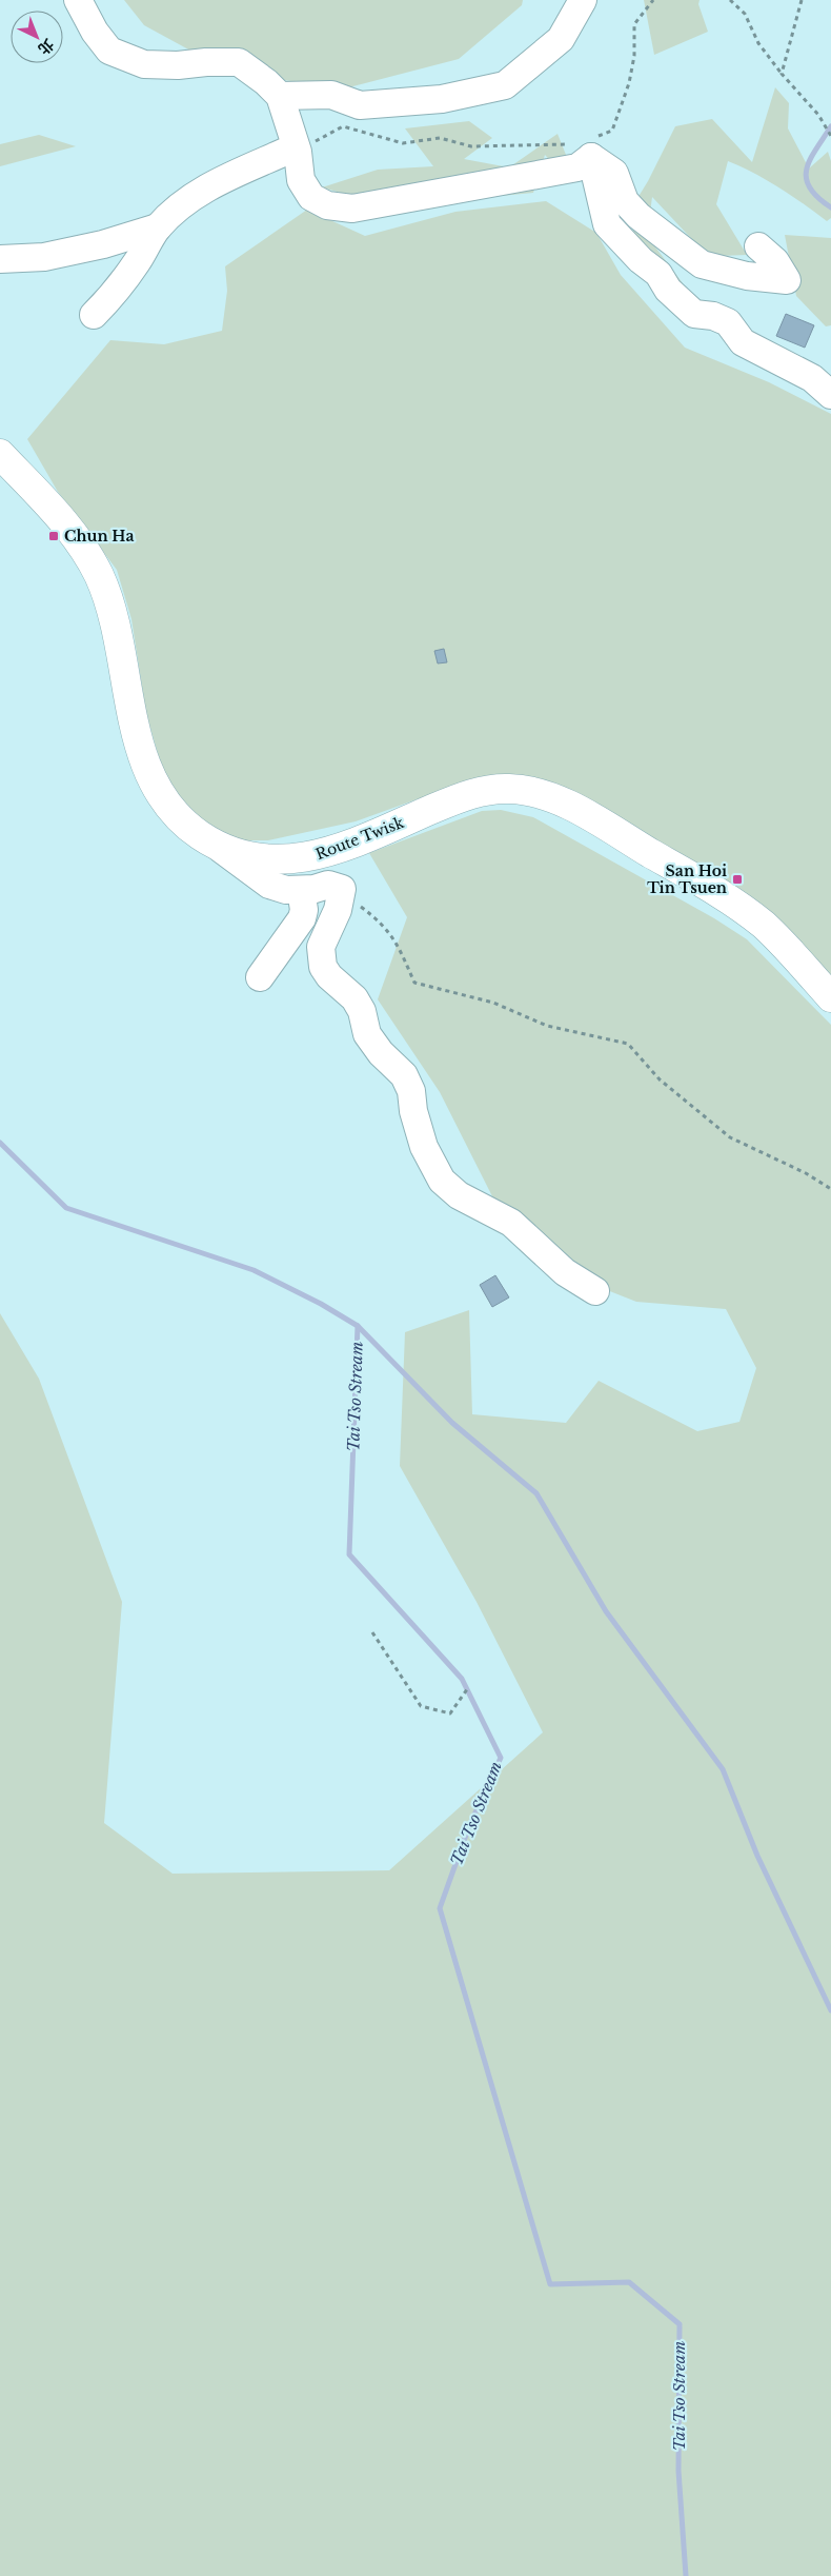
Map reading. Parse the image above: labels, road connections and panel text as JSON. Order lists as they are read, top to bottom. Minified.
{"streets":{"main road":["Route Twisk"]},"water":["Tai Tso Stream"],"places":{"transit":["Chun Ha","San Hoi Tin Tsuen"]},"north":"bottom right"}
